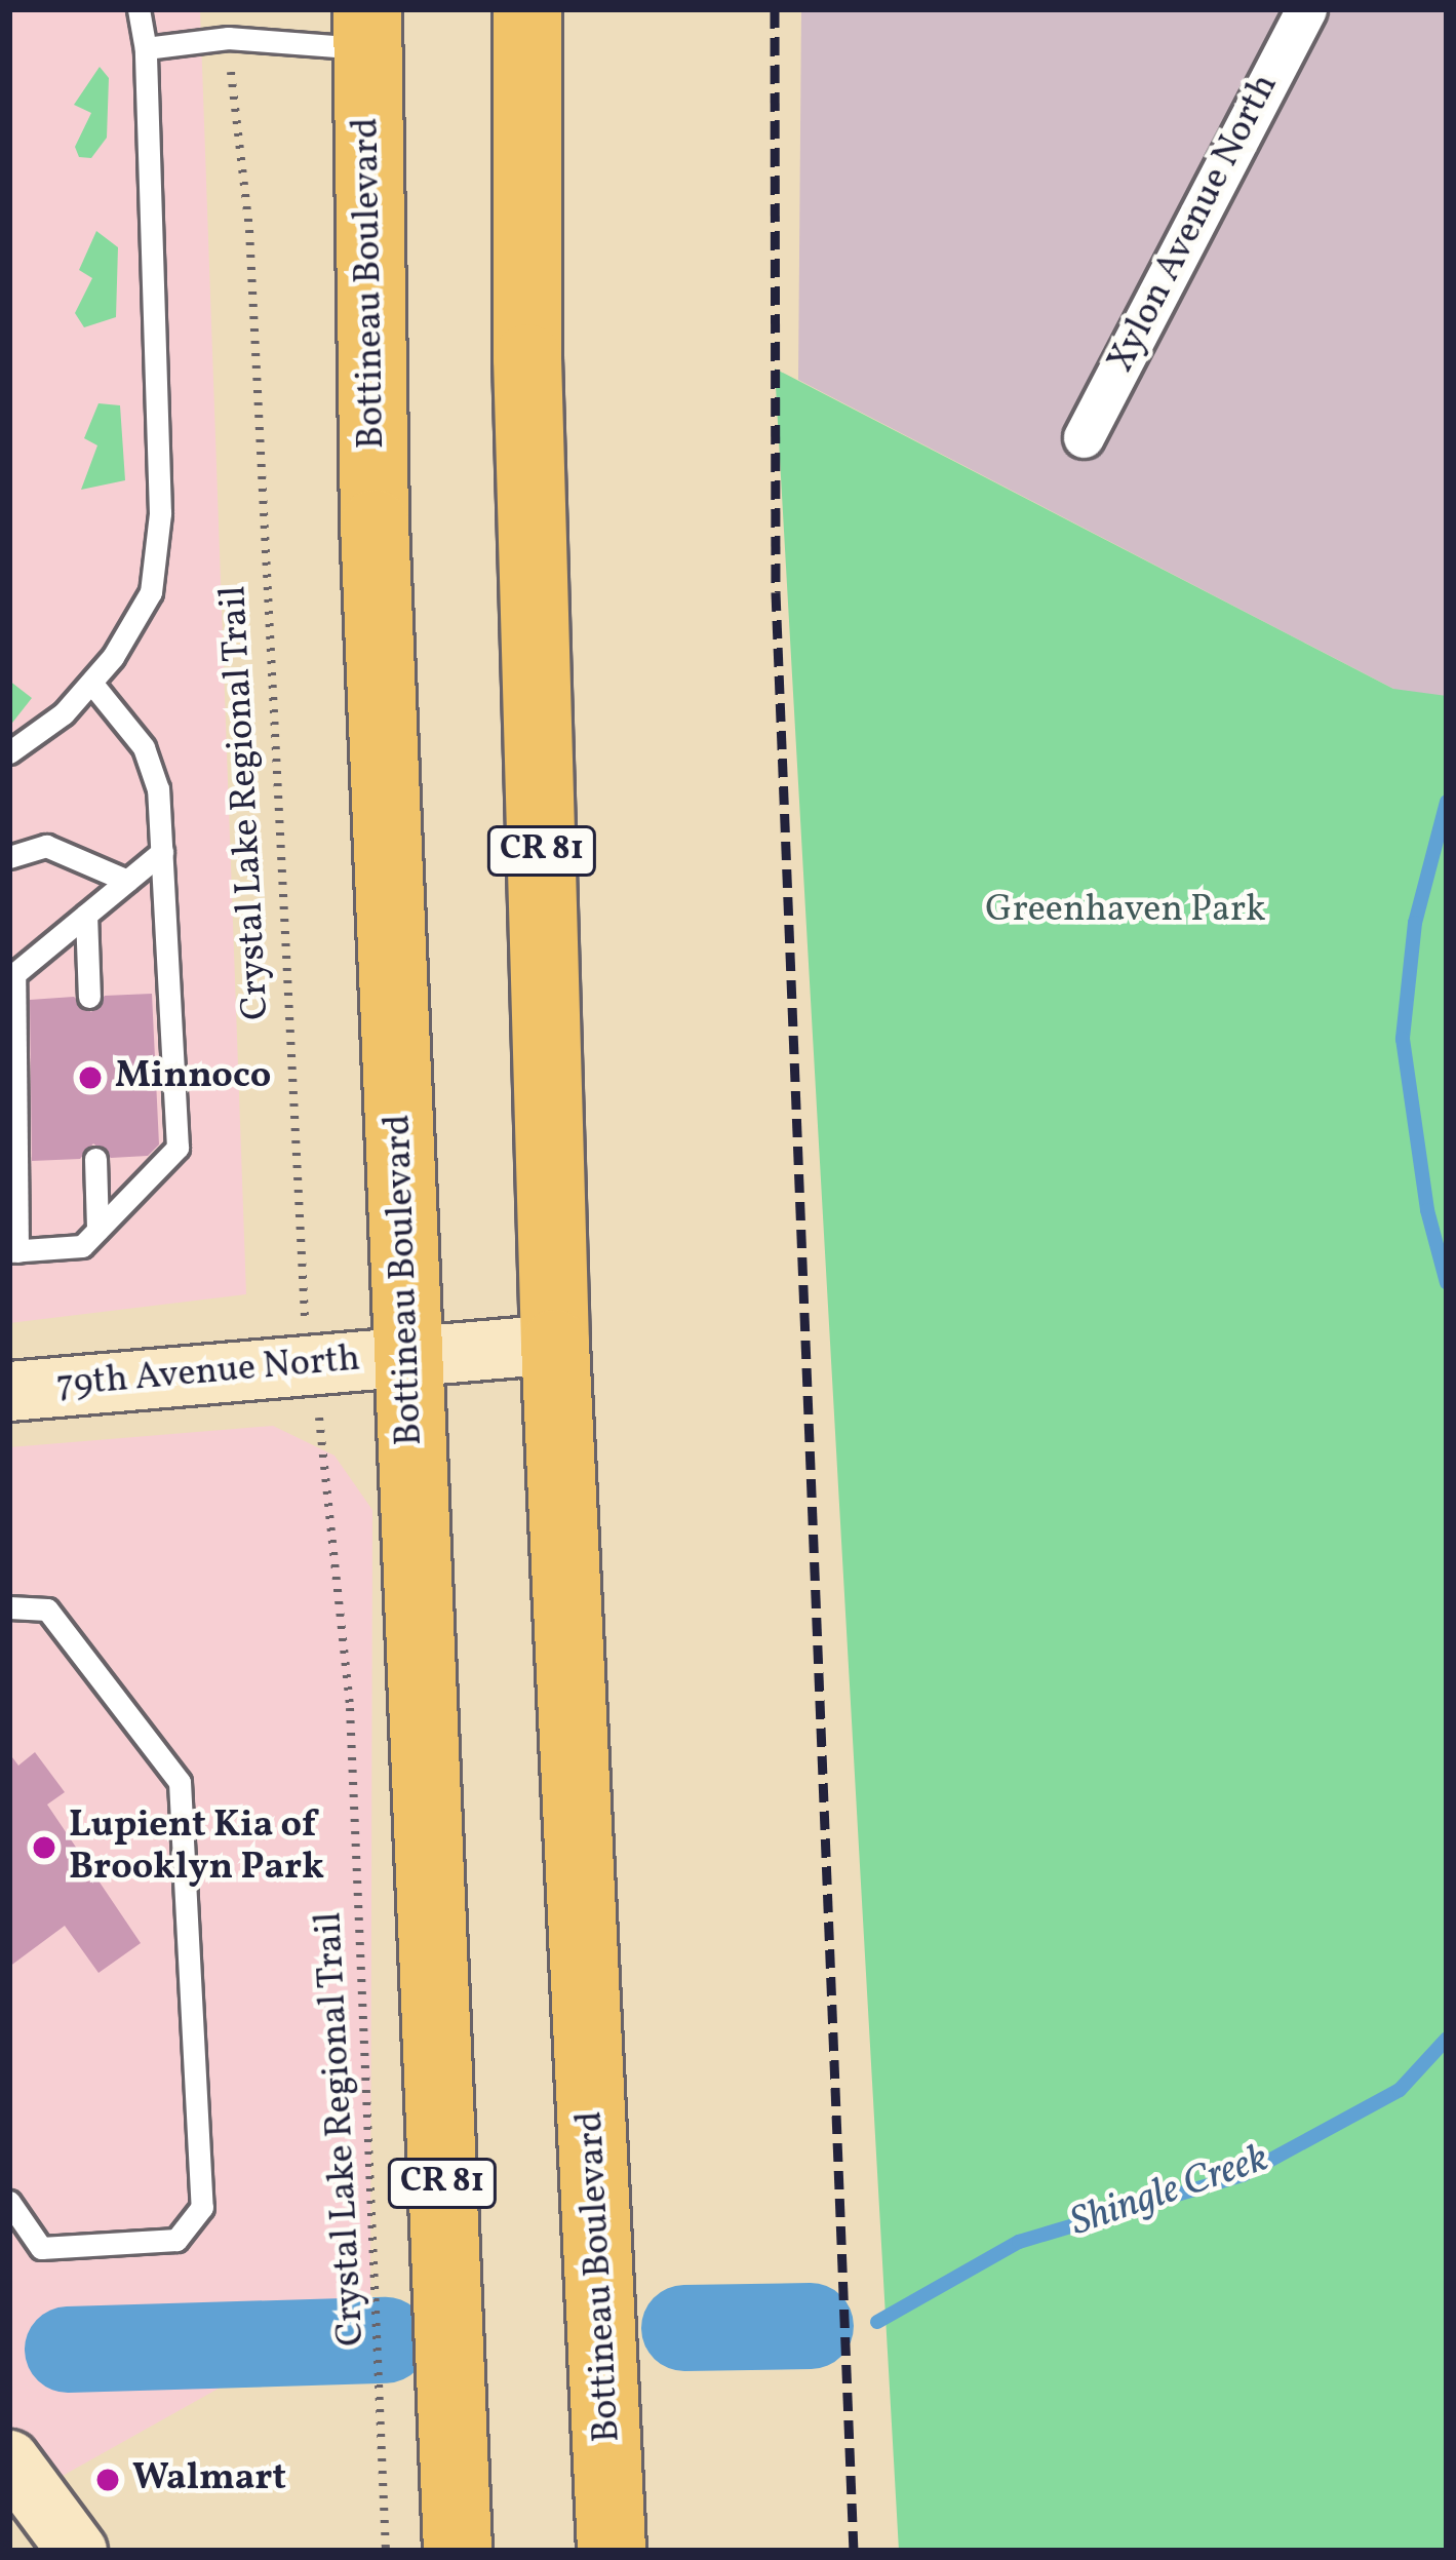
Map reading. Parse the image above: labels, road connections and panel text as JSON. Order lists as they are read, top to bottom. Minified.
{"streets":{"highway":["Bottineau Boulevard","CR 81"],"street":["Xylon Avenue North","79th Avenue North"],"path":["Crystal Lake Regional Trail"]},"crossings":[["Bottineau Boulevard","79th Avenue North"],["Crystal Lake Regional Trail","79th Avenue North"]],"water":["Shingle Creek"],"parks":["Greenhaven Park"],"places":["Minnoco","Lupient Kia of Brooklyn Park","Walmart"]}
